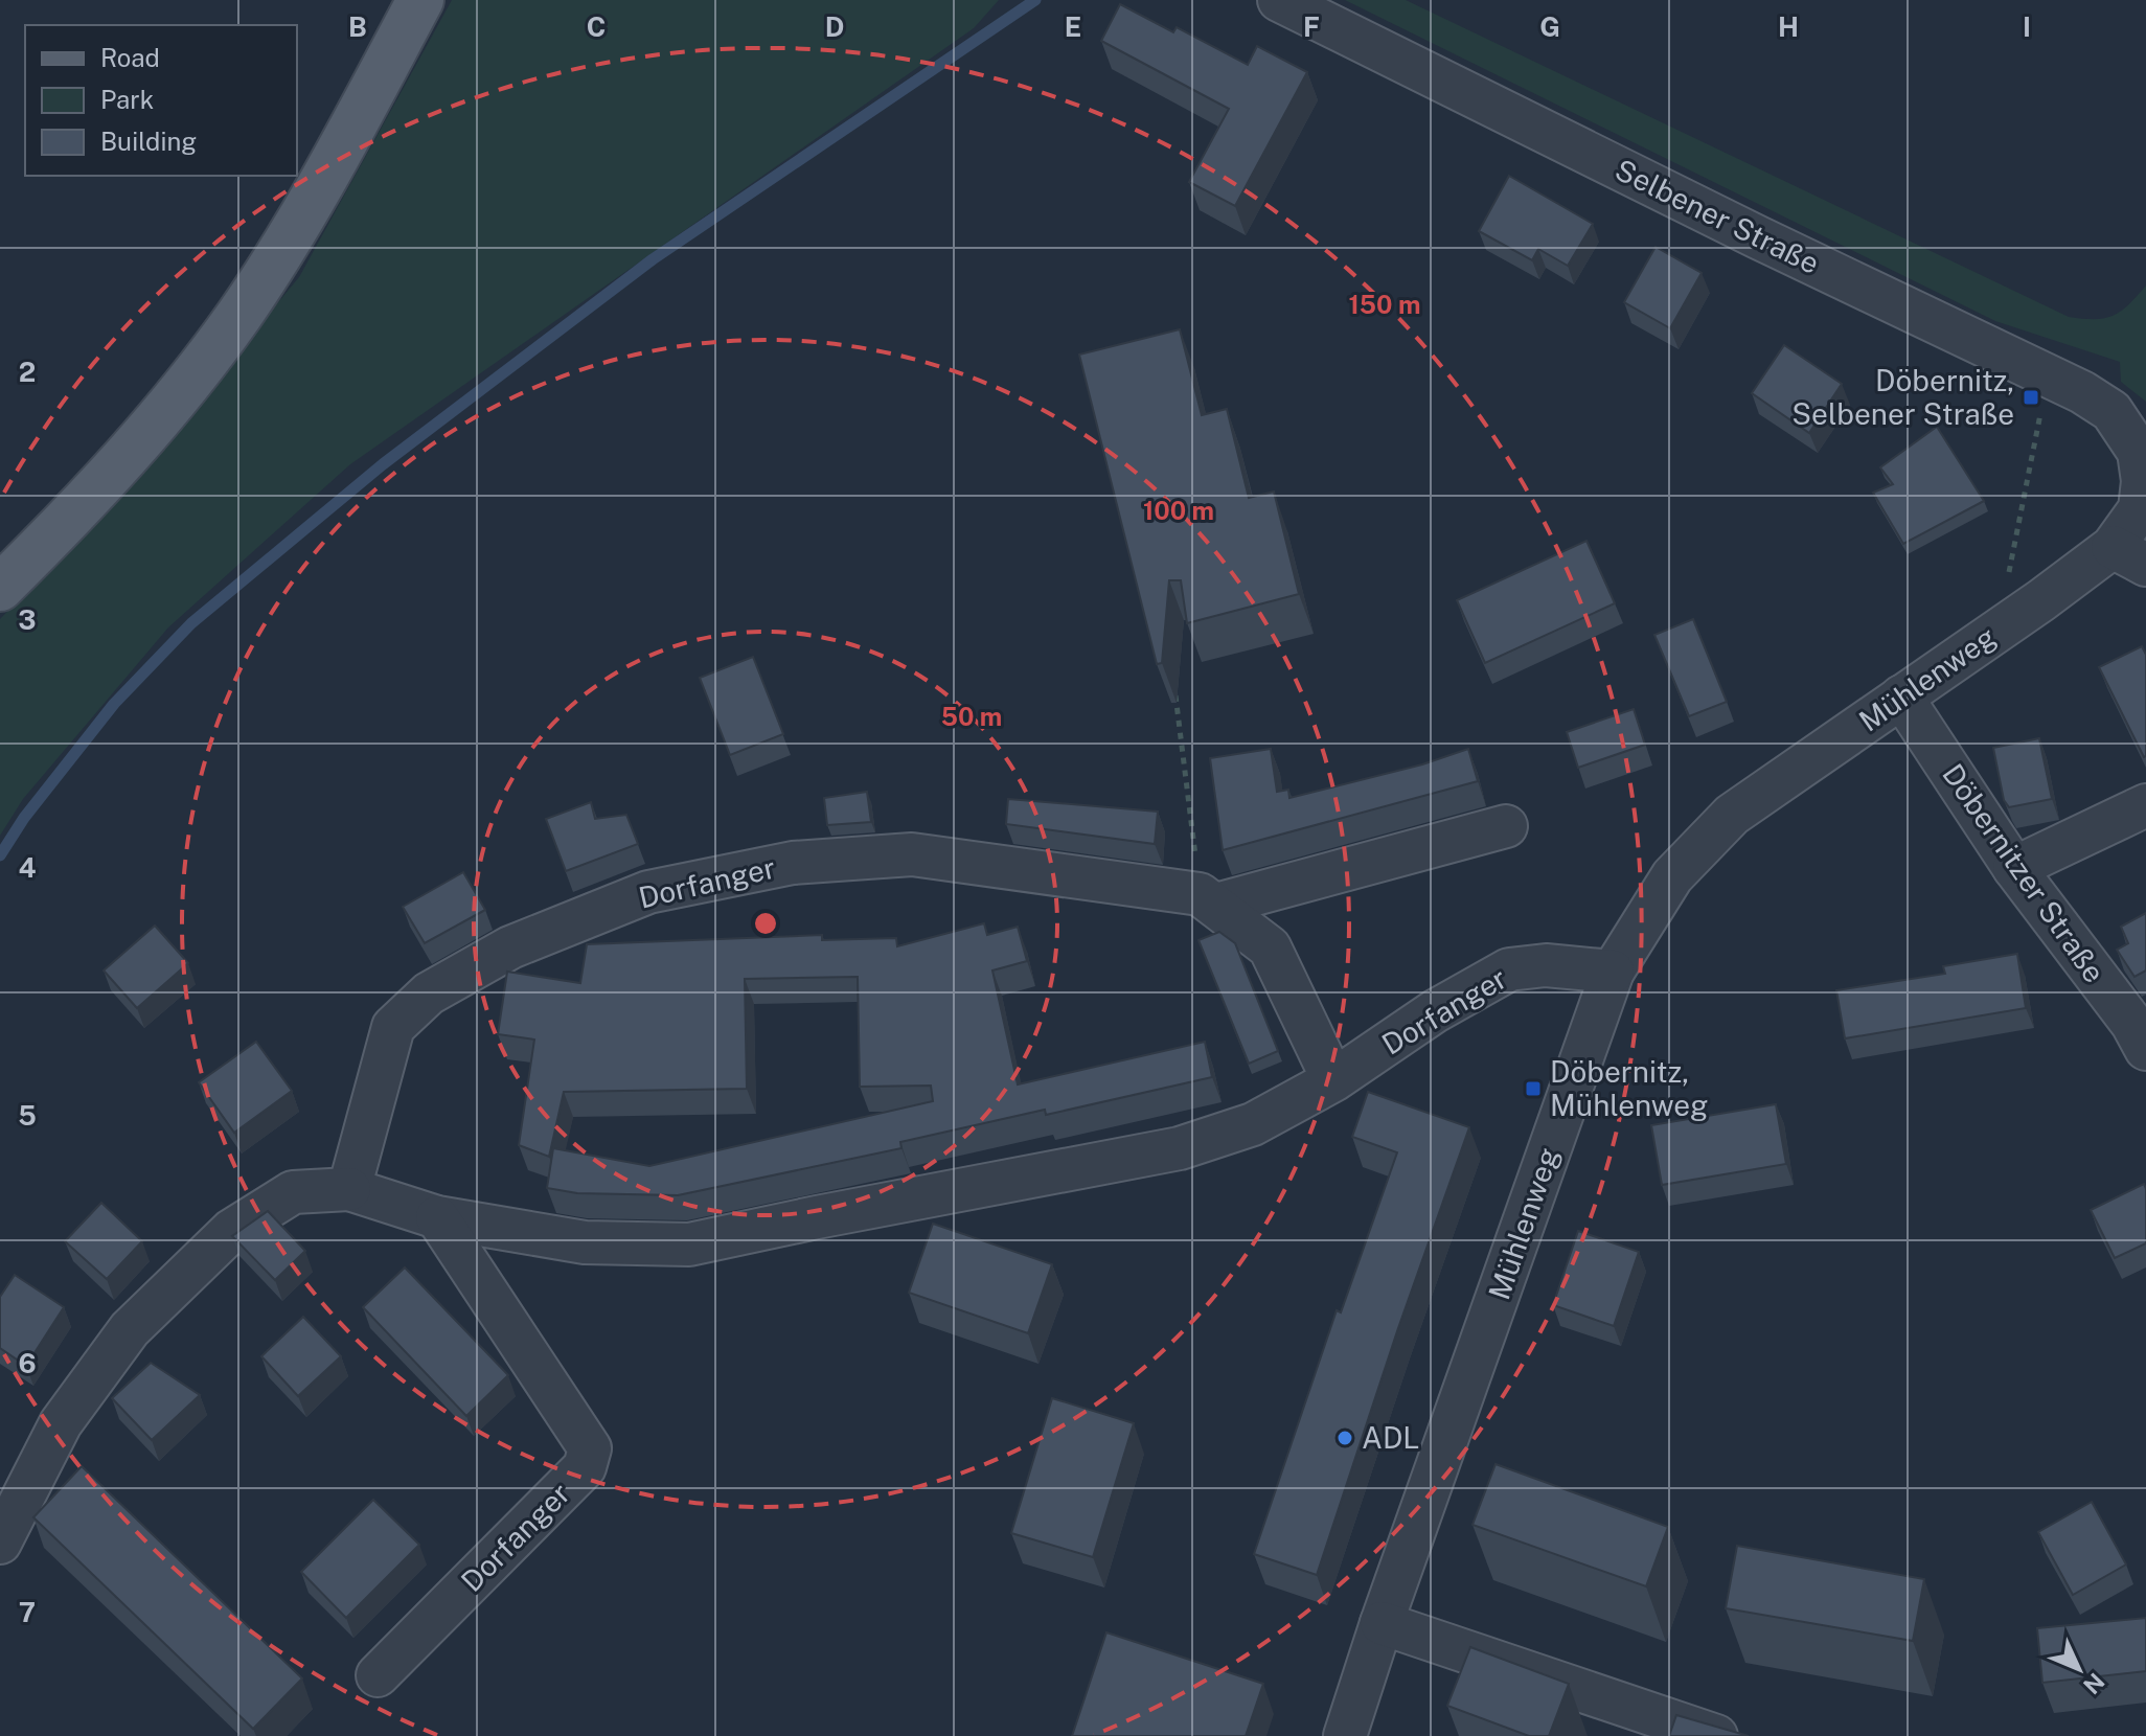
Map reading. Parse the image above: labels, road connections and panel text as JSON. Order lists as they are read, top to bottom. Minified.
{"streets":{"street":["Selbener Straße","Mühlenweg","Döbernitzer Straße","Dorfanger"]},"crossings":[["Selbener Straße","Mühlenweg"],["Mühlenweg","Döbernitzer Straße"],["Mühlenweg","Dorfanger"]],"places":{"transit":["Döbernitz, Selbener Straße","Döbernitz, Mühlenweg"],"other":["ADL"]},"legend":["Road","Park","Building"],"north":"bottom right","grid":{"columns":["B","C","D","E","F","G","H","I"],"rows":["2","3","4","5","6","7"]},"rings":["150 m","100 m","50 m"]}
